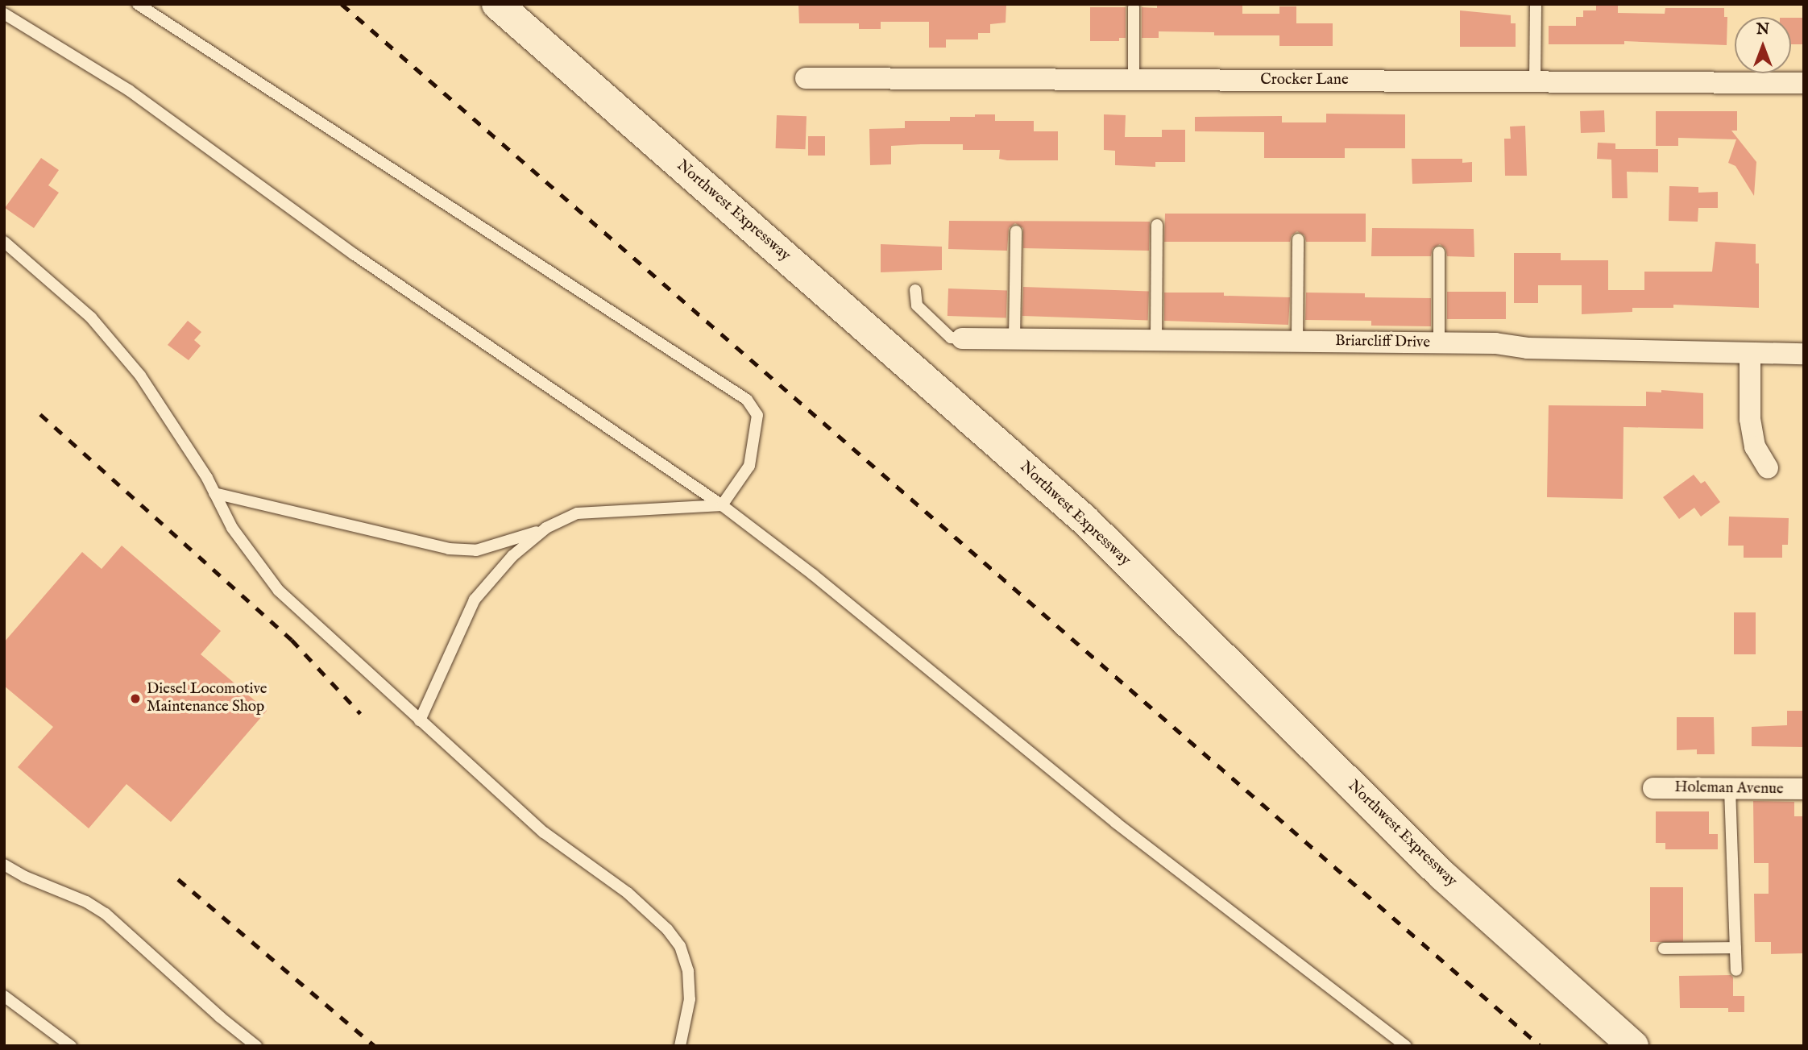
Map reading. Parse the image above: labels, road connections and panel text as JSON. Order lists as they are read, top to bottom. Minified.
{"streets":{"main road":["Northwest Expressway"],"street":["Crocker Lane","Briarcliff Drive","Holeman Avenue"]},"places":["Diesel Locomotive Maintenance Shop"],"north":"top"}
